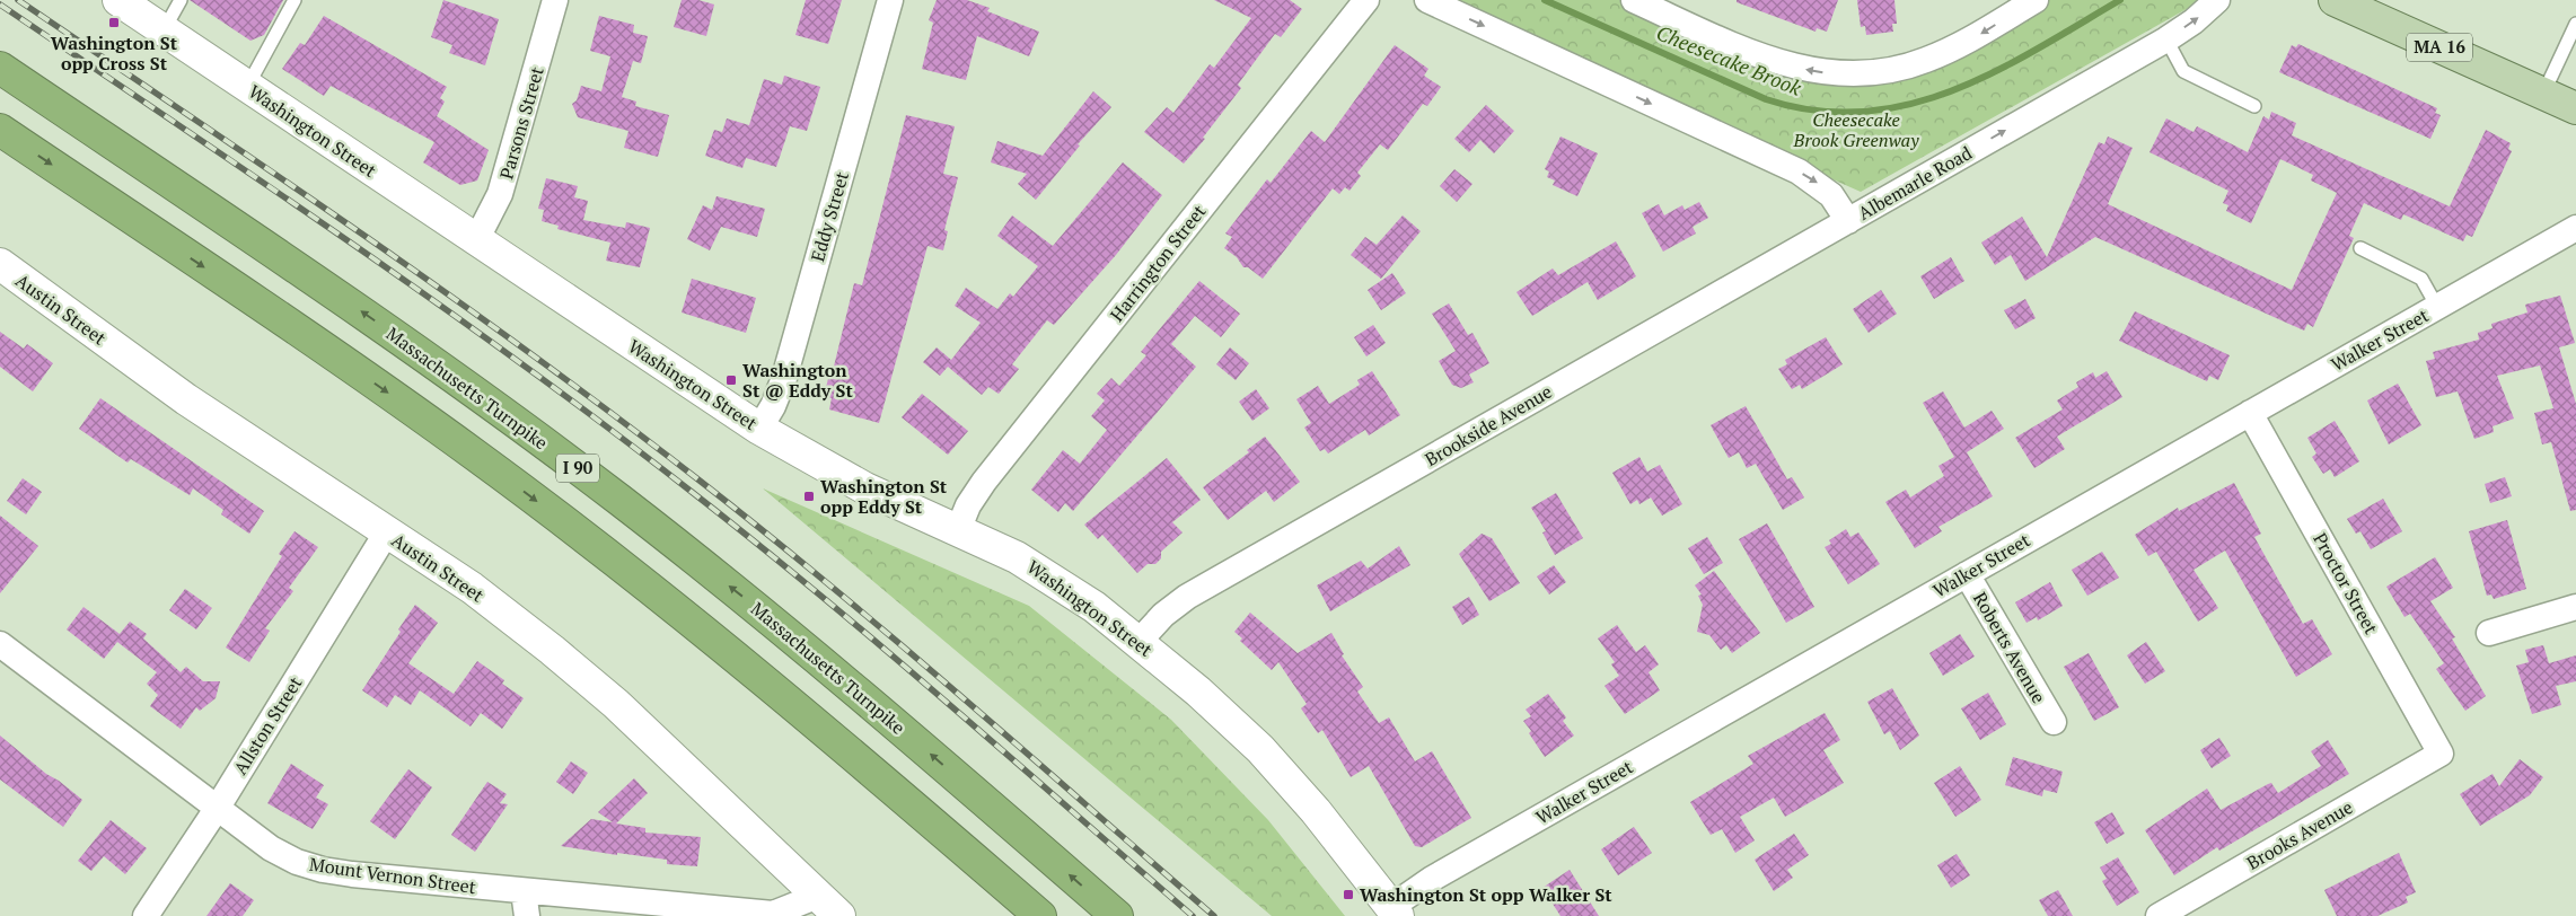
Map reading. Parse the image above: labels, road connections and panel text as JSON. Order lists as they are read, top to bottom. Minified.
{"streets":{"highway":["Massachusetts Turnpike","I 90"],"main road":["MA 16","Washington Street","Austin Street"],"street":["Parsons Street","Albemarle Road","Eddy Street","Harrington Street","Walker Street","Brookside Avenue","Proctor Street","Roberts Avenue","Allston Street","Brooks Avenue","Mount Vernon Street"]},"crossings":[["Parsons Street","Washington Street"],["Washington Street","Eddy Street"],["Washington Street","Harrington Street"],["Washington Street","Walker Street"],["Washington Street","Brookside Avenue"],["Albemarle Road","Brookside Avenue"],["Austin Street","Allston Street"],["Austin Street","Mount Vernon Street"],["Walker Street","Proctor Street"],["Walker Street","Roberts Avenue"],["Proctor Street","Brooks Avenue"],["Allston Street","Mount Vernon Street"]],"water":["Cheesecake Brook"],"parks":["Cheesecake Brook Greenway"],"places":{"transit":["Washington St opp Cross St","Washington St @ Eddy St","Washington St opp Eddy St","Washington St opp Walker St"]}}
